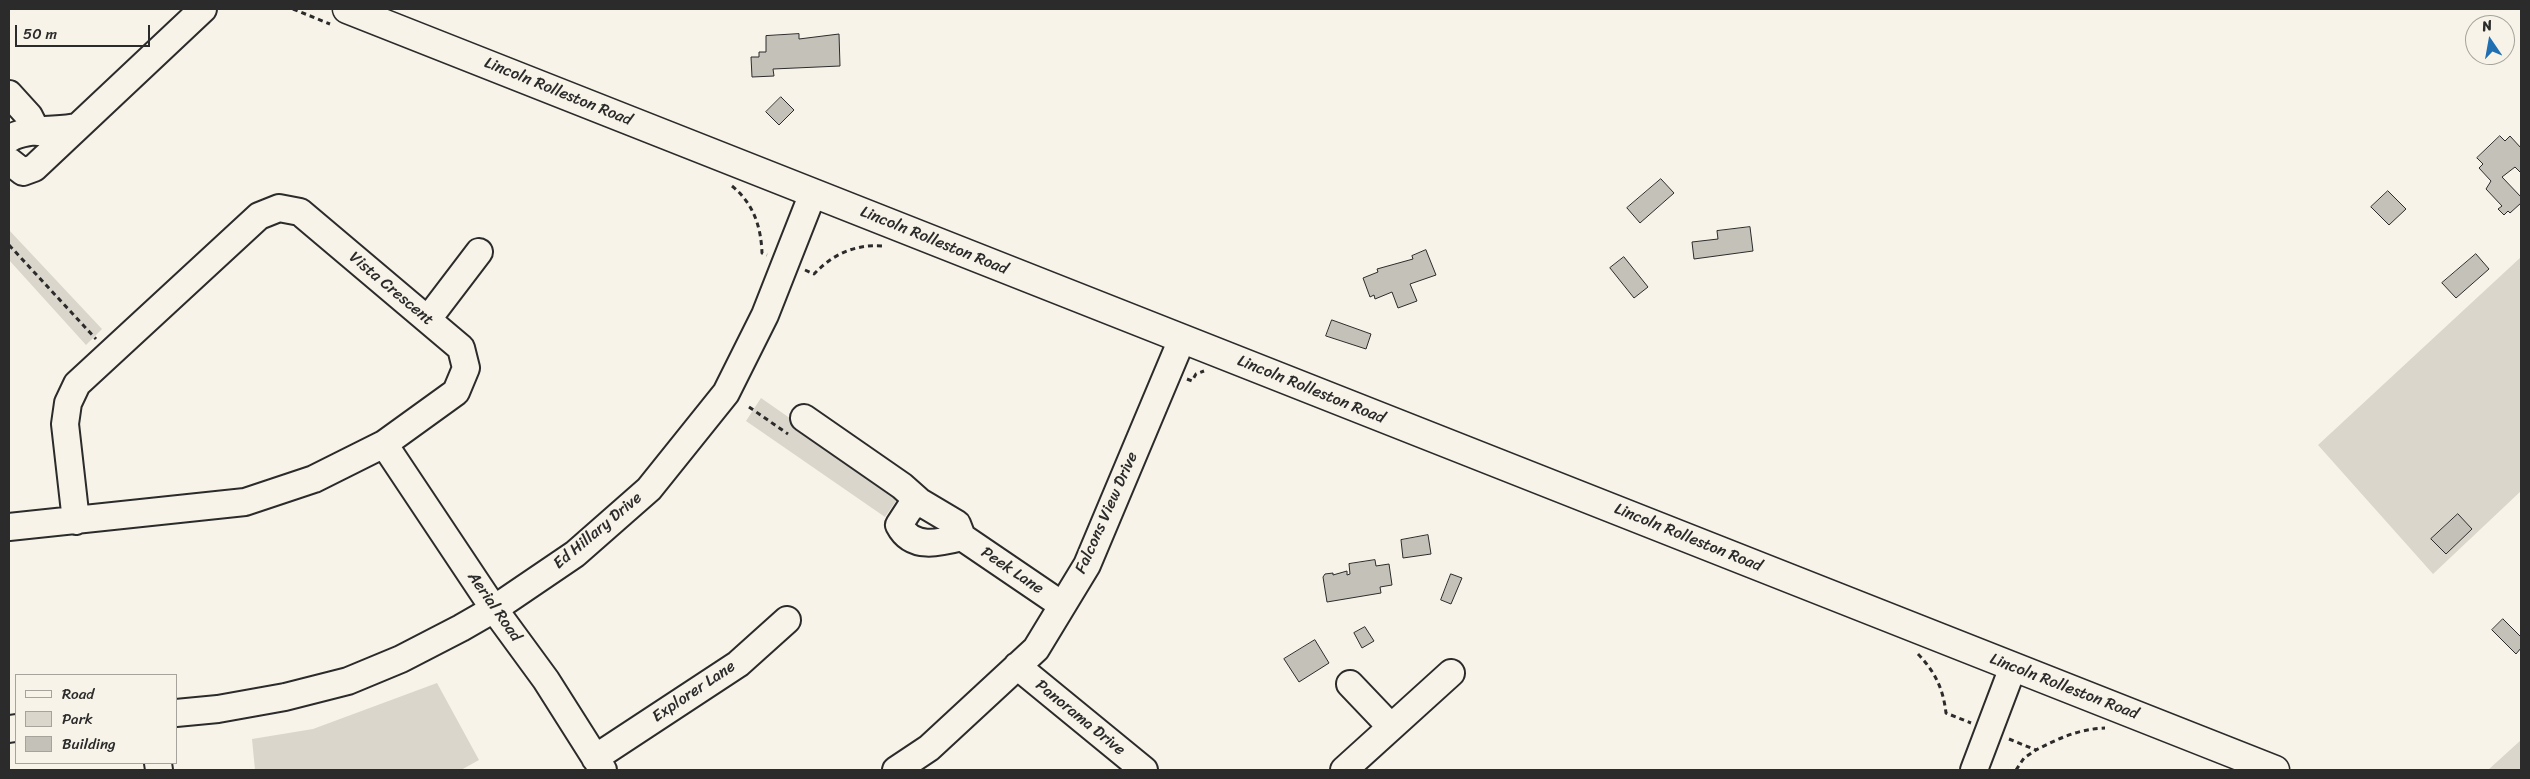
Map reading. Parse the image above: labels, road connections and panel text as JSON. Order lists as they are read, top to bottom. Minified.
{"streets":{"main road":["Lincoln Rolleston Road"],"street":["Vista Crescent","Falcons View Drive","Ed Hillary Drive","Peek Lane","Aerial Road","Explorer Lane","Panorama Drive"]},"crossings":[["Lincoln Rolleston Road","Falcons View Drive"],["Lincoln Rolleston Road","Ed Hillary Drive"],["Vista Crescent","Aerial Road"],["Falcons View Drive","Peek Lane"],["Falcons View Drive","Panorama Drive"],["Ed Hillary Drive","Aerial Road"],["Aerial Road","Explorer Lane"]],"legend":["Road","Park","Building"],"scale_bar":"50 m","north":"top"}
